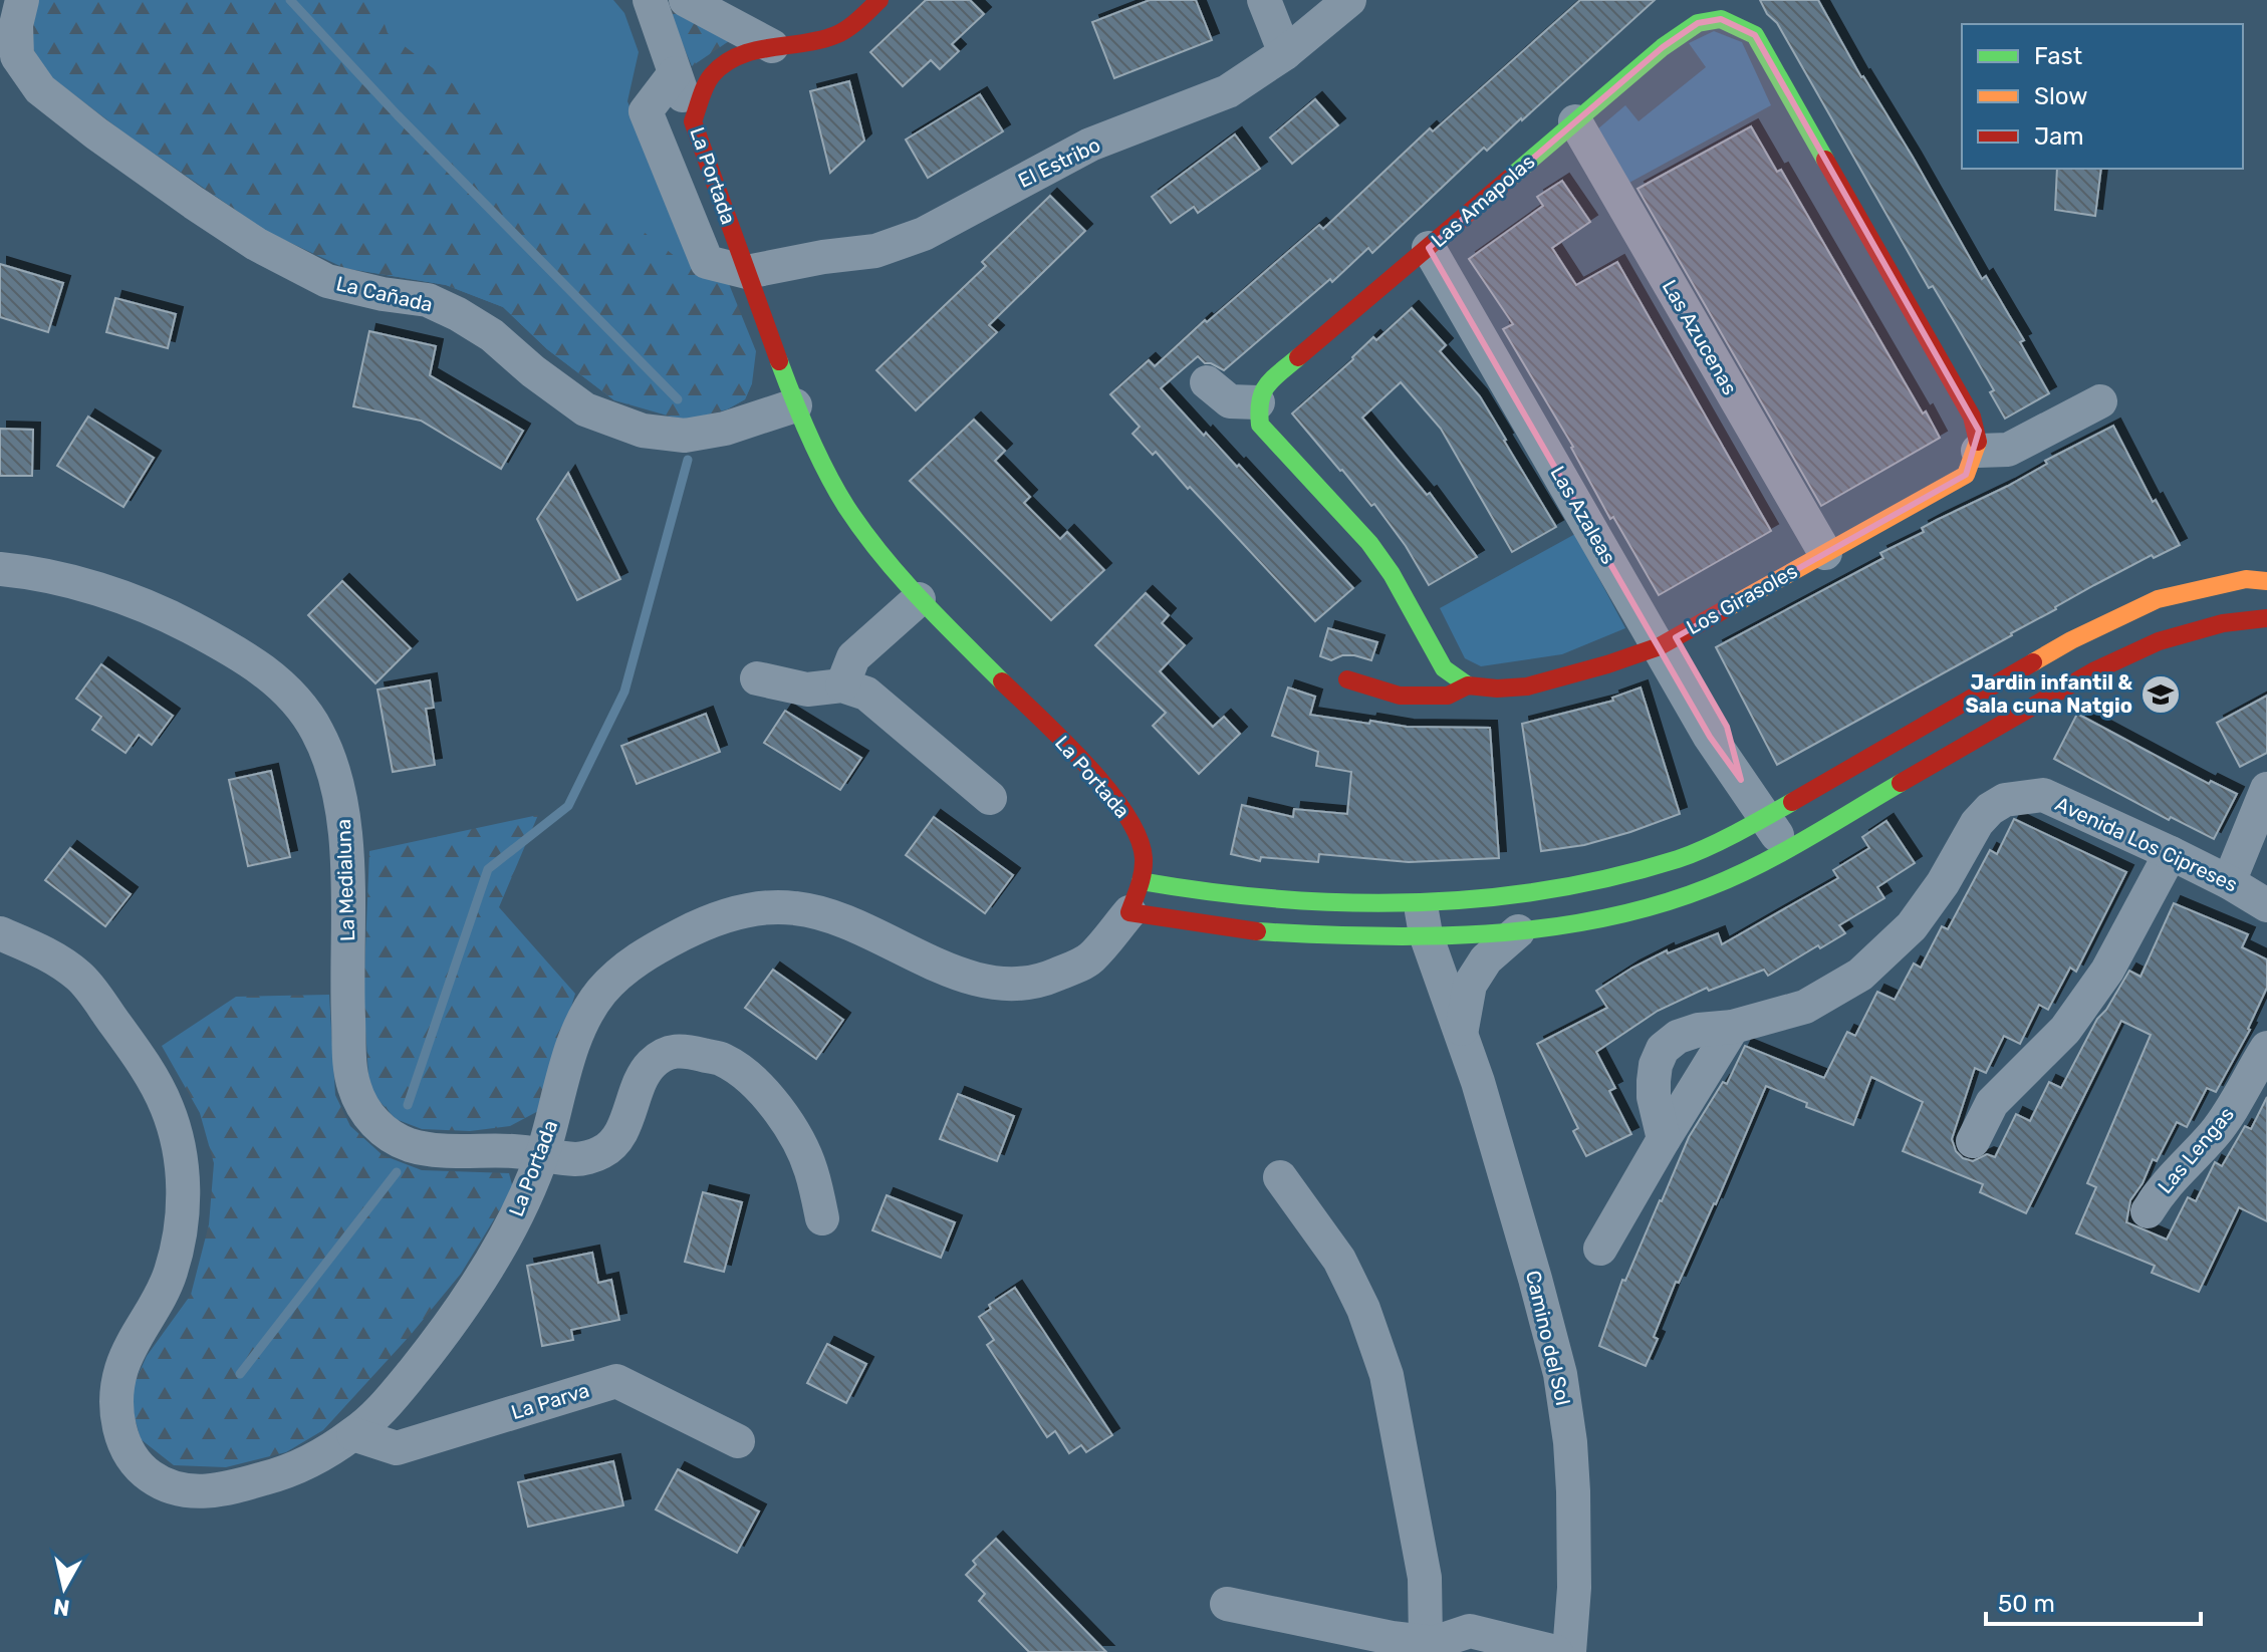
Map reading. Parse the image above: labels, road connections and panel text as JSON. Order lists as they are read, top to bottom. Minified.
{"streets":{"street":["El Estribo","La Portada","Las Amapolas","La Cañada","Las Azucenas","Las Azaleas","Los Girasoles","Avenida Los Cipreses","La Medialuna","Las Lengas","Camino del Sol","La Parva"]},"crossings":[["El Estribo","La Portada"],["La Portada","La Cañada"],["La Portada","La Medialuna"],["La Portada","La Parva"],["Las Amapolas","Las Azucenas"],["Las Amapolas","Las Azaleas"],["Las Amapolas","Los Girasoles"],["Las Azucenas","Los Girasoles"],["Las Azaleas","Los Girasoles"]],"places":{"school or university":["Jardin infantil & Sala cuna Natgio"]},"legend":["Fast","Slow","Jam"],"scale_bar":"50 m","north":"bottom"}
